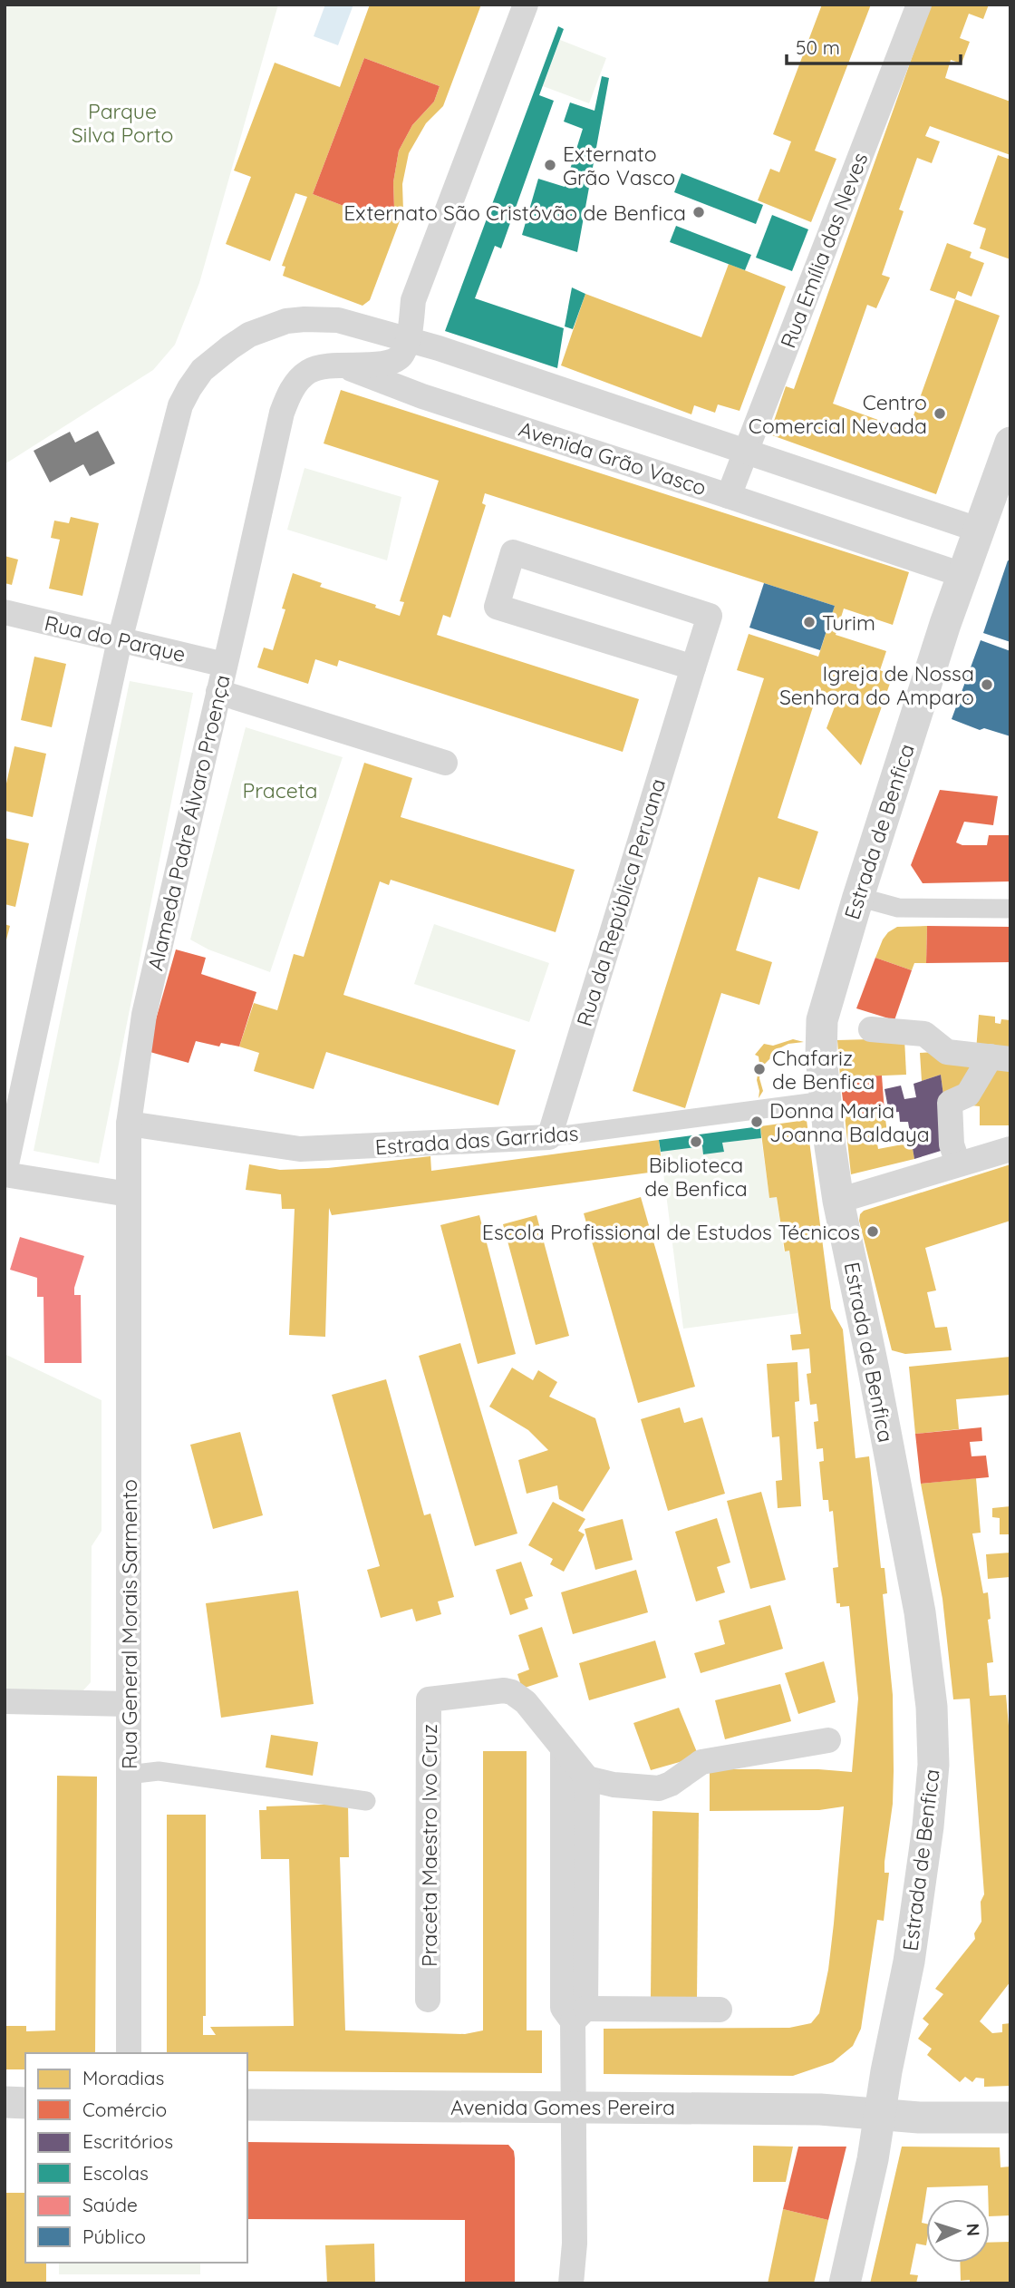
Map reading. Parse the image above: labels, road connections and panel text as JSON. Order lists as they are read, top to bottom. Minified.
{"streets":{"street":["Rua Emília das Neves","Avenida Grão Vasco","Rua do Parque","Alameda Padre Álvaro Proença","Estrada de Benfica","Rua da República Peruana","Estrada das Garridas","Rua General Morais Sarmento","Praceta Maestro Ivo Cruz","Avenida Gomes Pereira"]},"crossings":[["Rua Emília das Neves","Avenida Grão Vasco"],["Avenida Grão Vasco","Alameda Padre Álvaro Proença"],["Avenida Grão Vasco","Estrada de Benfica"],["Rua do Parque","Alameda Padre Álvaro Proença"],["Alameda Padre Álvaro Proença","Estrada das Garridas"],["Alameda Padre Álvaro Proença","Rua General Morais Sarmento"],["Estrada de Benfica","Estrada das Garridas"],["Estrada de Benfica","Avenida Gomes Pereira"],["Rua da República Peruana","Estrada das Garridas"]],"parks":["Parque Silva Porto","Praceta"],"places":["Externato Grão Vasco","Externato São Cristóvão de Benfica","Centro Comercial Nevada","Turim","Igreja de Nossa Senhora do Amparo","Chafariz de Benfica","Donna Maria Joanna Baldaya","Biblioteca de Benfica","Escola Profissional de Estudos Técnicos"],"legend":["Moradias","Comércio","Escritórios","Escolas","Saúde","Público"],"scale_bar":"50 m","north":"right"}
